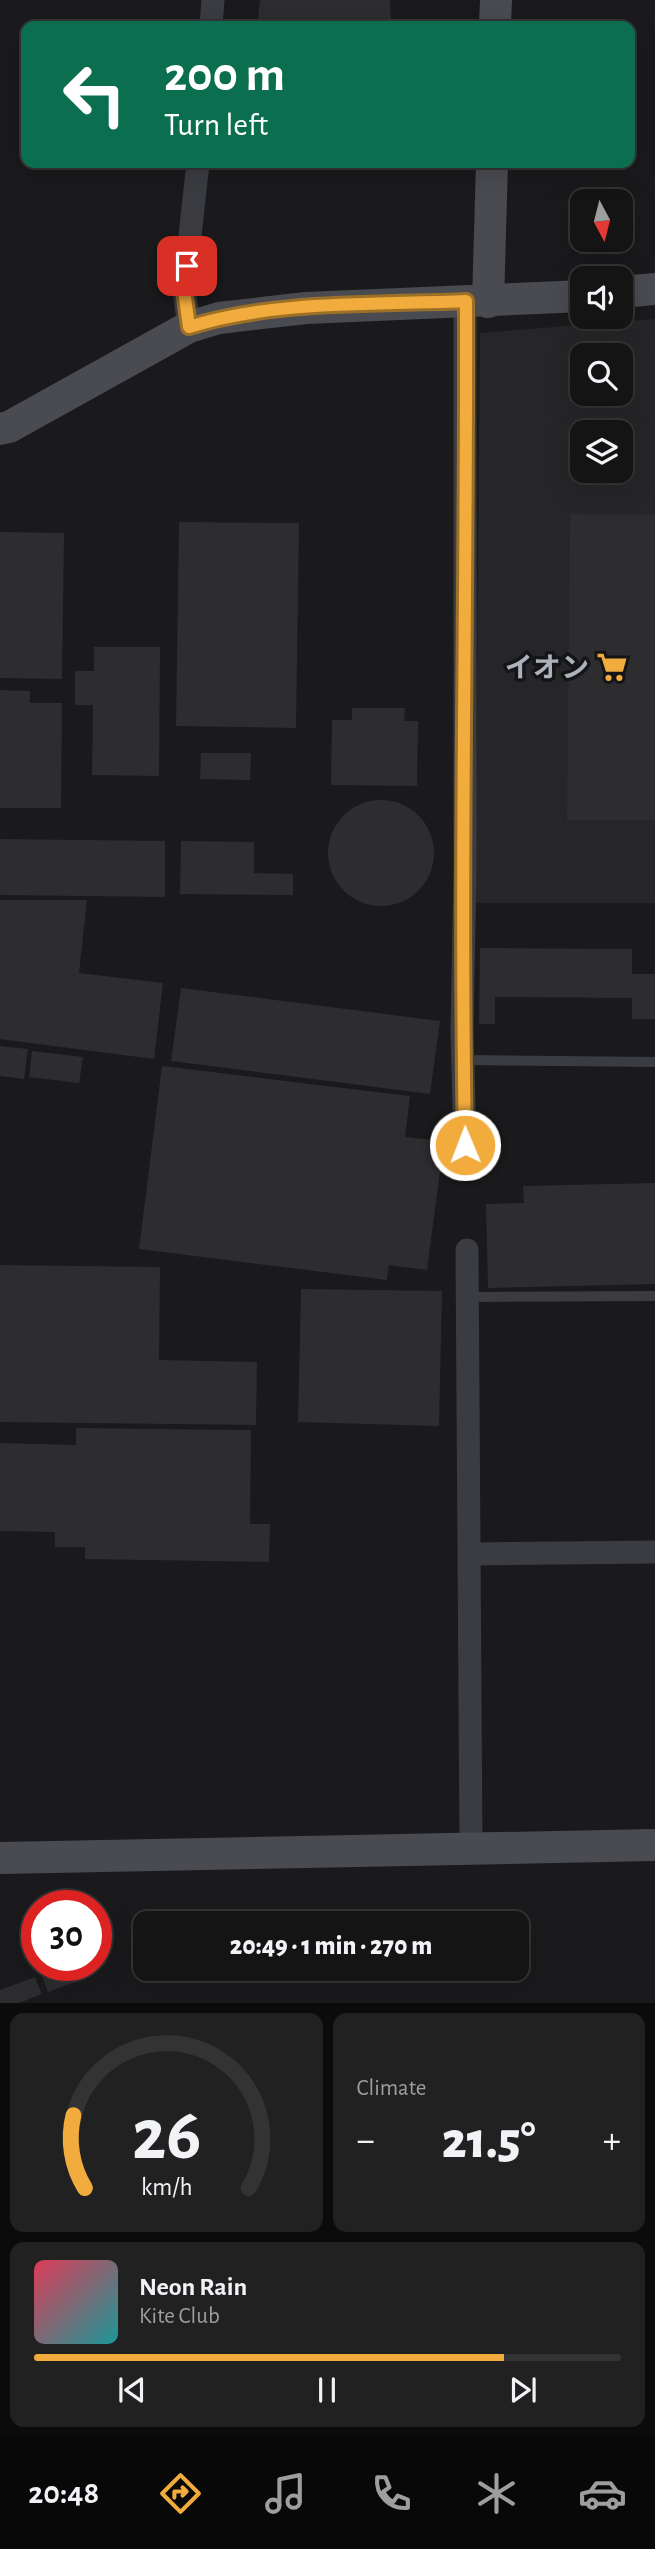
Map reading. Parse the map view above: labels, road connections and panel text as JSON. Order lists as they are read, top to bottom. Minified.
{"places":{"supermarket":["イオン"]},"north":"bottom","page":{"turn":["200 m","Turn left"],"limit":"30","trip":"20:49 · 1 min · 270 m","tile":"Climate","heat":["−","21.5°","+"],"song":["Neon Rain","Kite Club"],"tabs":"20:48","gauge":["26","km/h"]}}
